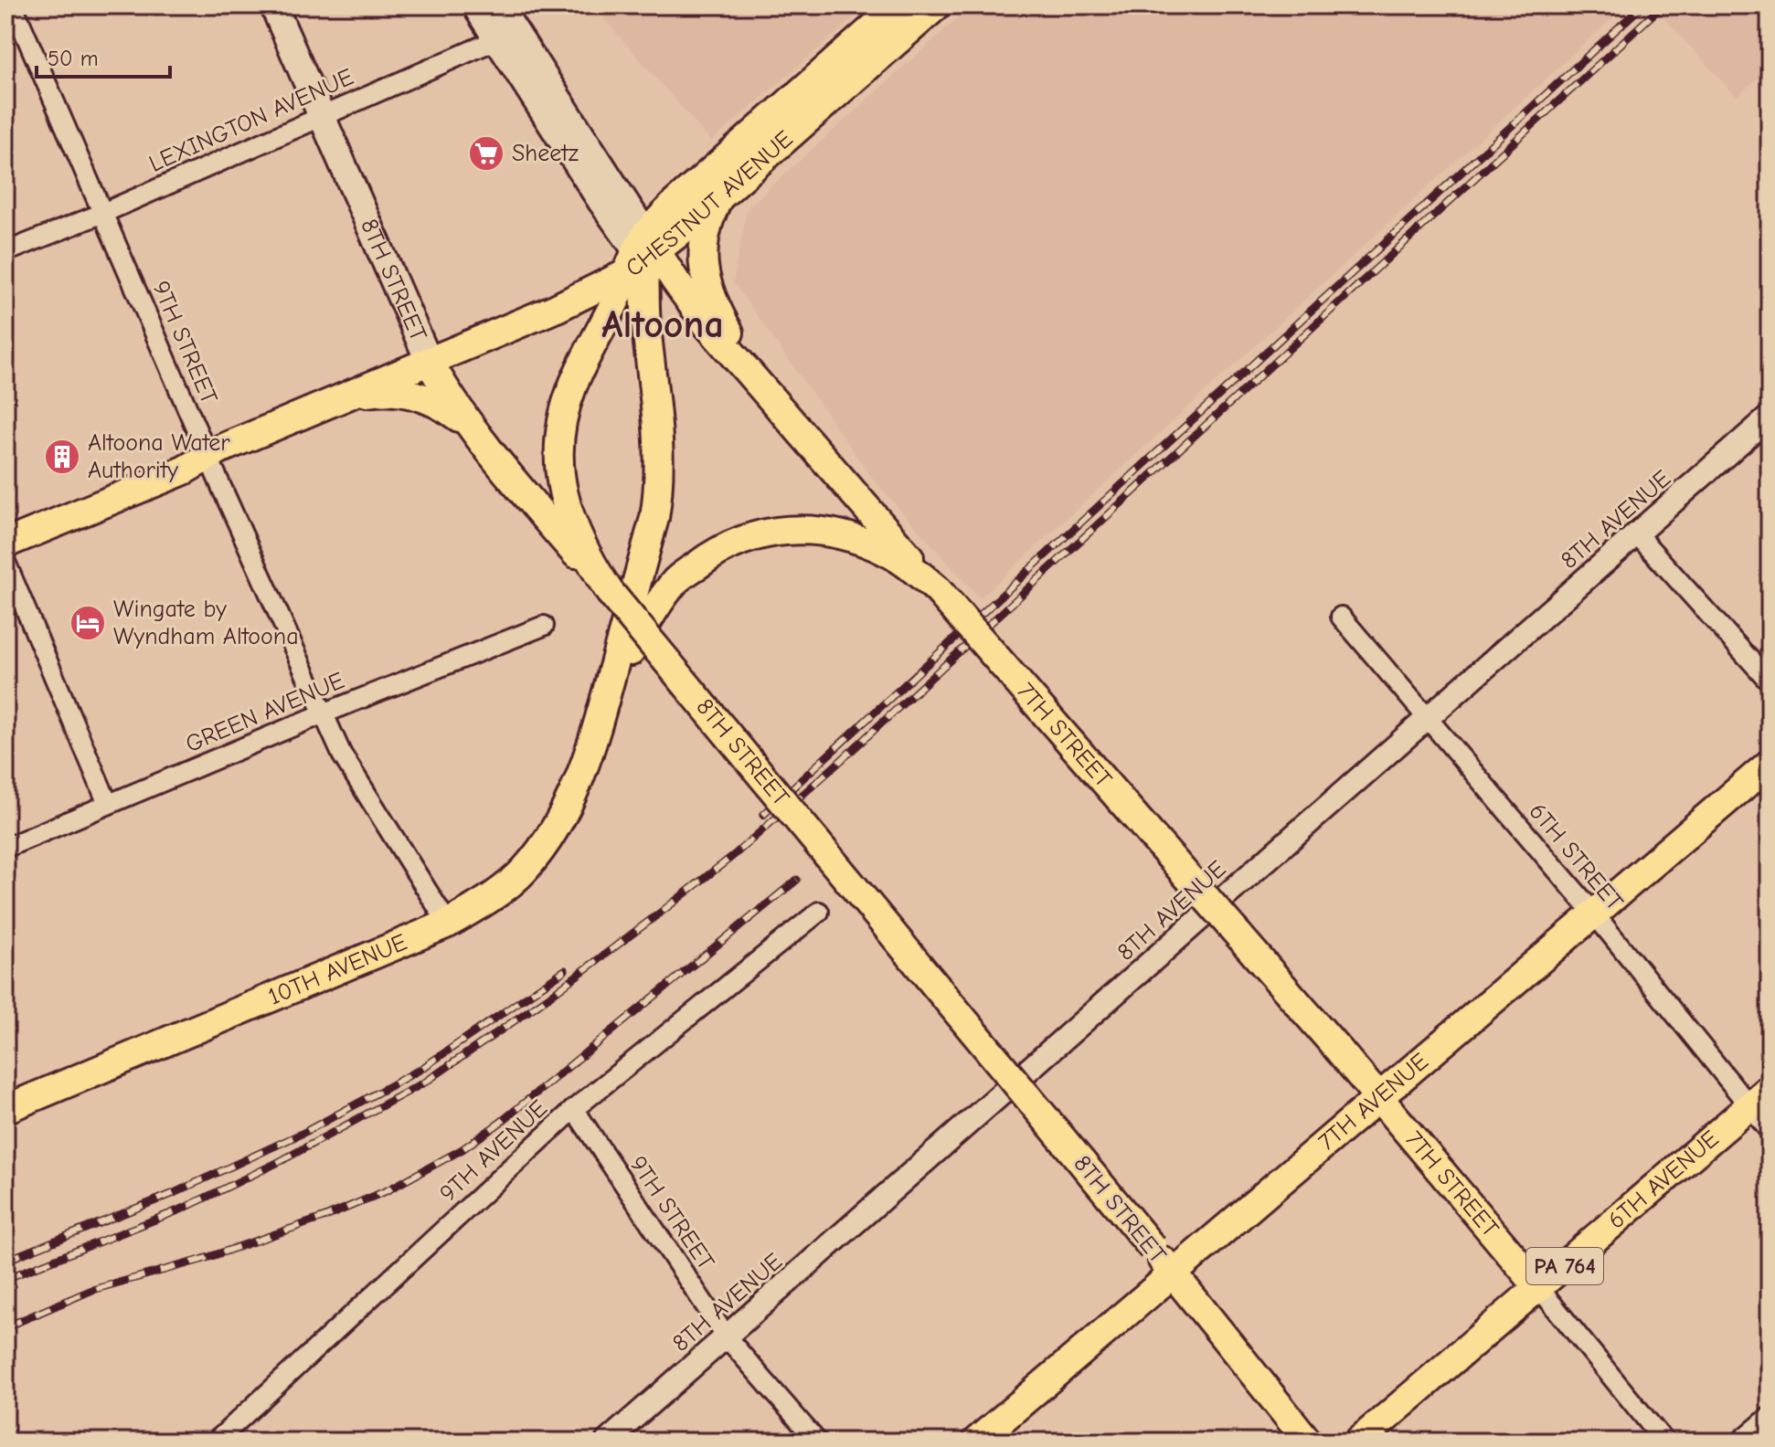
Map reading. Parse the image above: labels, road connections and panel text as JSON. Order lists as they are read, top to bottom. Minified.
{"streets":{"main road":["CHESTNUT AVENUE","8TH STREET","7TH STREET","10TH AVENUE","7TH AVENUE","6TH AVENUE","PA 764"],"street":["LEXINGTON AVENUE","9TH STREET","8TH AVENUE","GREEN AVENUE","6TH STREET","9TH AVENUE"]},"crossings":[["LEXINGTON AVENUE","8TH STREET"],["LEXINGTON AVENUE","9TH STREET"],["LEXINGTON AVENUE","7TH STREET"],["CHESTNUT AVENUE","8TH STREET"],["CHESTNUT AVENUE","9TH STREET"],["CHESTNUT AVENUE","7TH STREET"],["8TH STREET","7TH AVENUE"],["9TH STREET","8TH AVENUE"],["9TH STREET","GREEN AVENUE"],["9TH STREET","10TH AVENUE"],["9TH STREET","9TH AVENUE"],["8TH AVENUE","6TH STREET"],["7TH STREET","7TH AVENUE"],["7TH STREET","6TH AVENUE"],["6TH STREET","7TH AVENUE"],["6TH STREET","6TH AVENUE"]],"districts":["Altoona"],"places":{"supermarket":["Sheetz"],"building":["Altoona Water Authority"],"hotel":["Wingate by Wyndham Altoona"]},"scale_bar":"50 m"}
